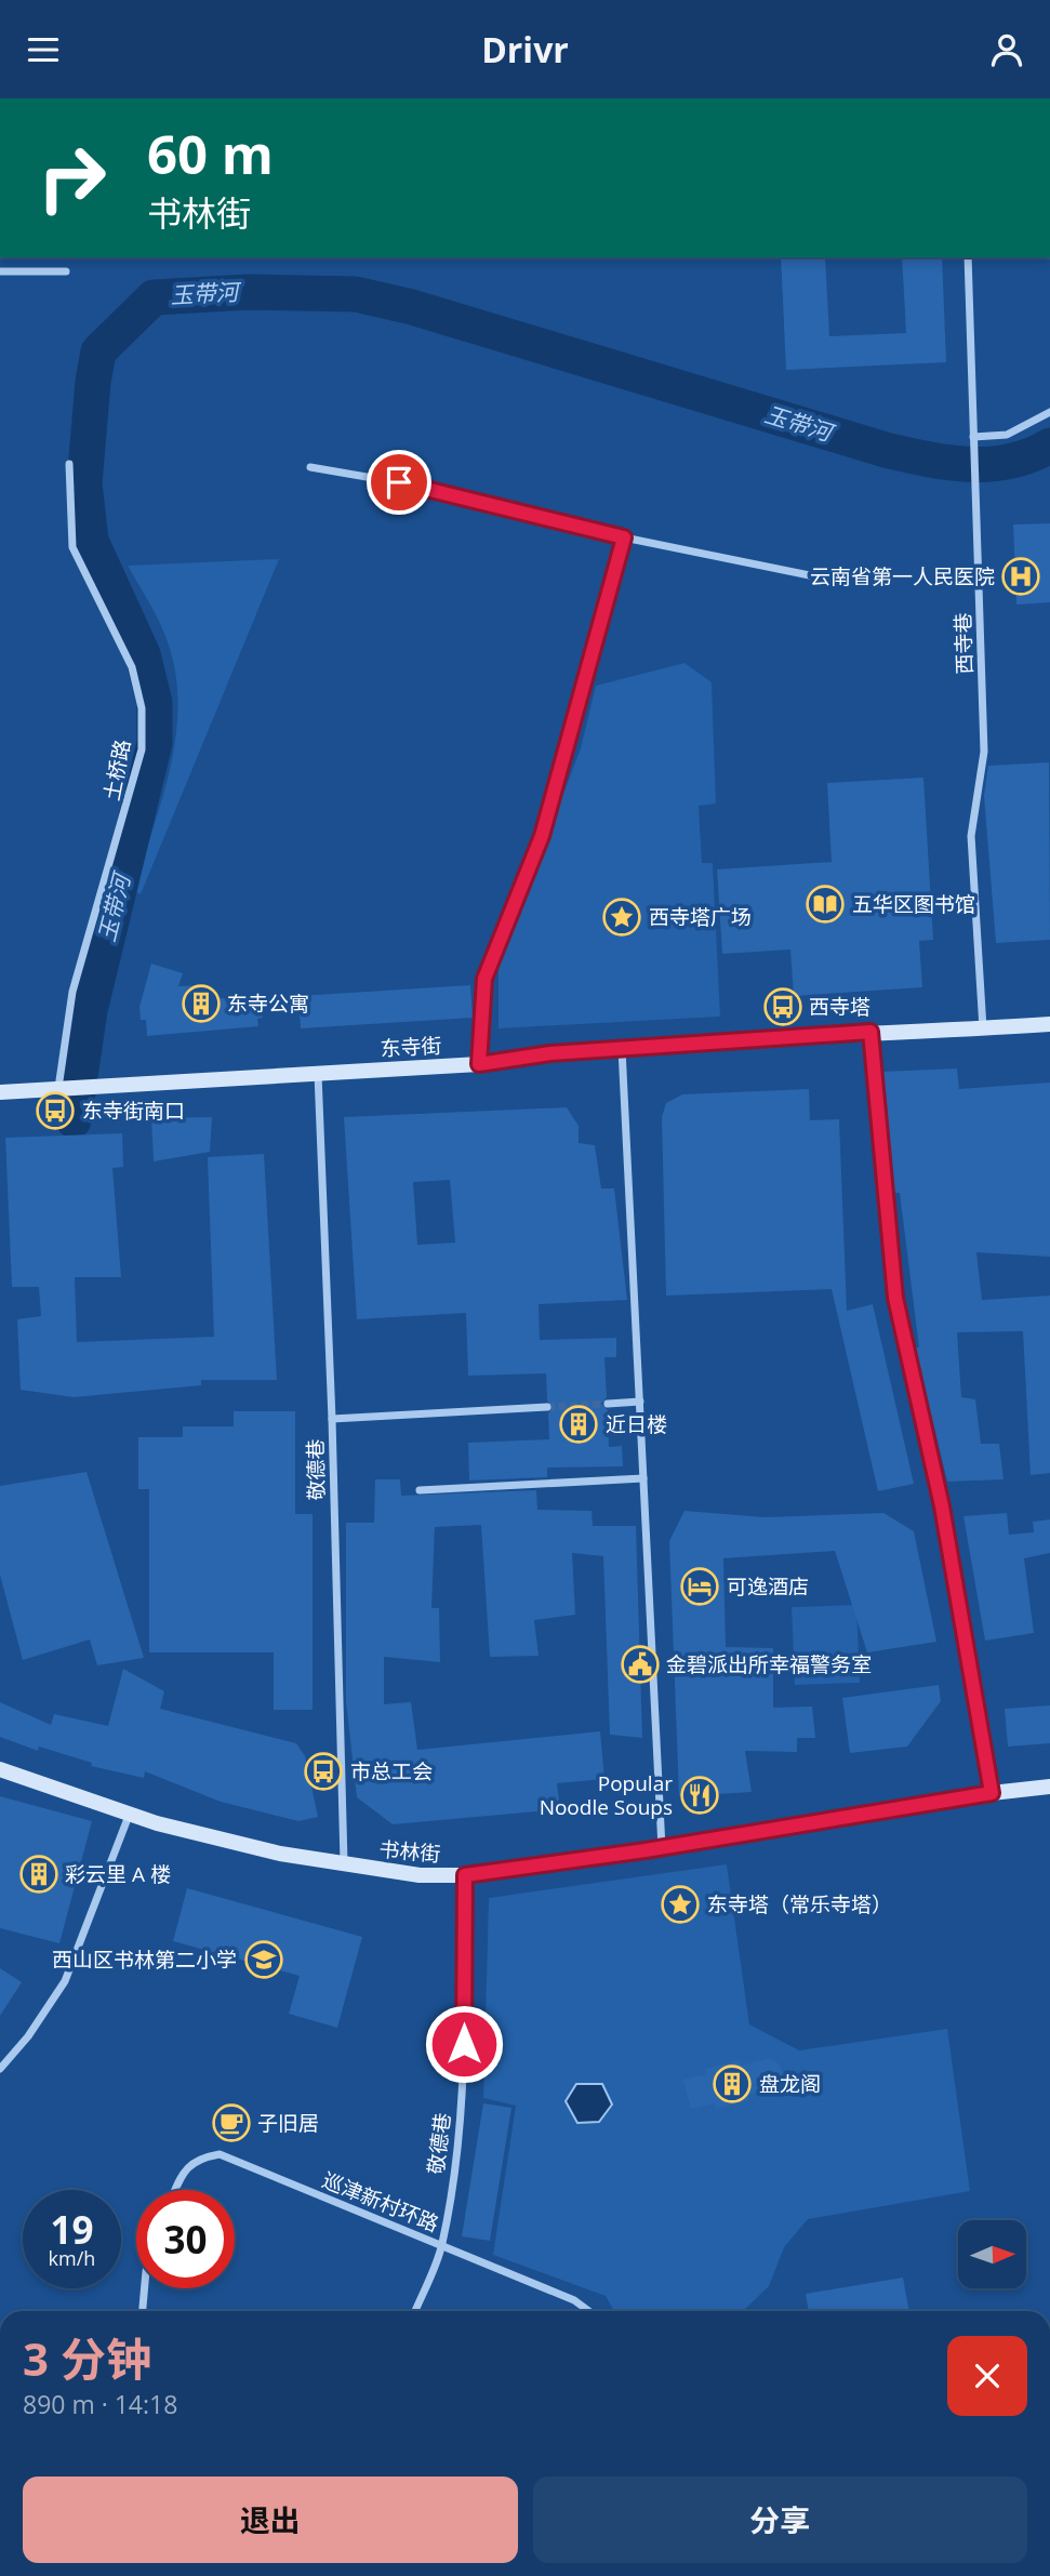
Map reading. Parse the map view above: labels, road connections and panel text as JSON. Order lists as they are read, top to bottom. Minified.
{"streets":{"street":["西寺巷","土桥路","东寺街","敬德巷","书林街","巡津新村环路"]},"crossings":[["西寺巷","东寺街"],["土桥路","东寺街"],["东寺街","敬德巷"],["敬德巷","书林街"],["敬德巷","巡津新村环路"]],"water":["玉带河"],"places":{"hospital":["云南省第一人民医院"],"library":["五华区图书馆"],"place":["西寺塔广场","东寺塔（常乐寺塔）"],"building":["东寺公寓","近日楼","彩云里 A 楼","盘龙阁"],"bus stop":["西寺塔","东寺街南口","市总工会"],"hotel":["可逸酒店"],"public building":["金碧派出所幸福警务室"],"restaurant":["Popular Noodle Soups"],"school or university":["西山区书林第二小学"],"cafe":["子旧居"]},"north":"right","page":{"header":"Drivr","turn":["60 m","书林街"],"speed":"19 km/h","limit":"30","heading":["3 分钟","890 m · 14:18"],"buttons":["退出","分享"]}}
